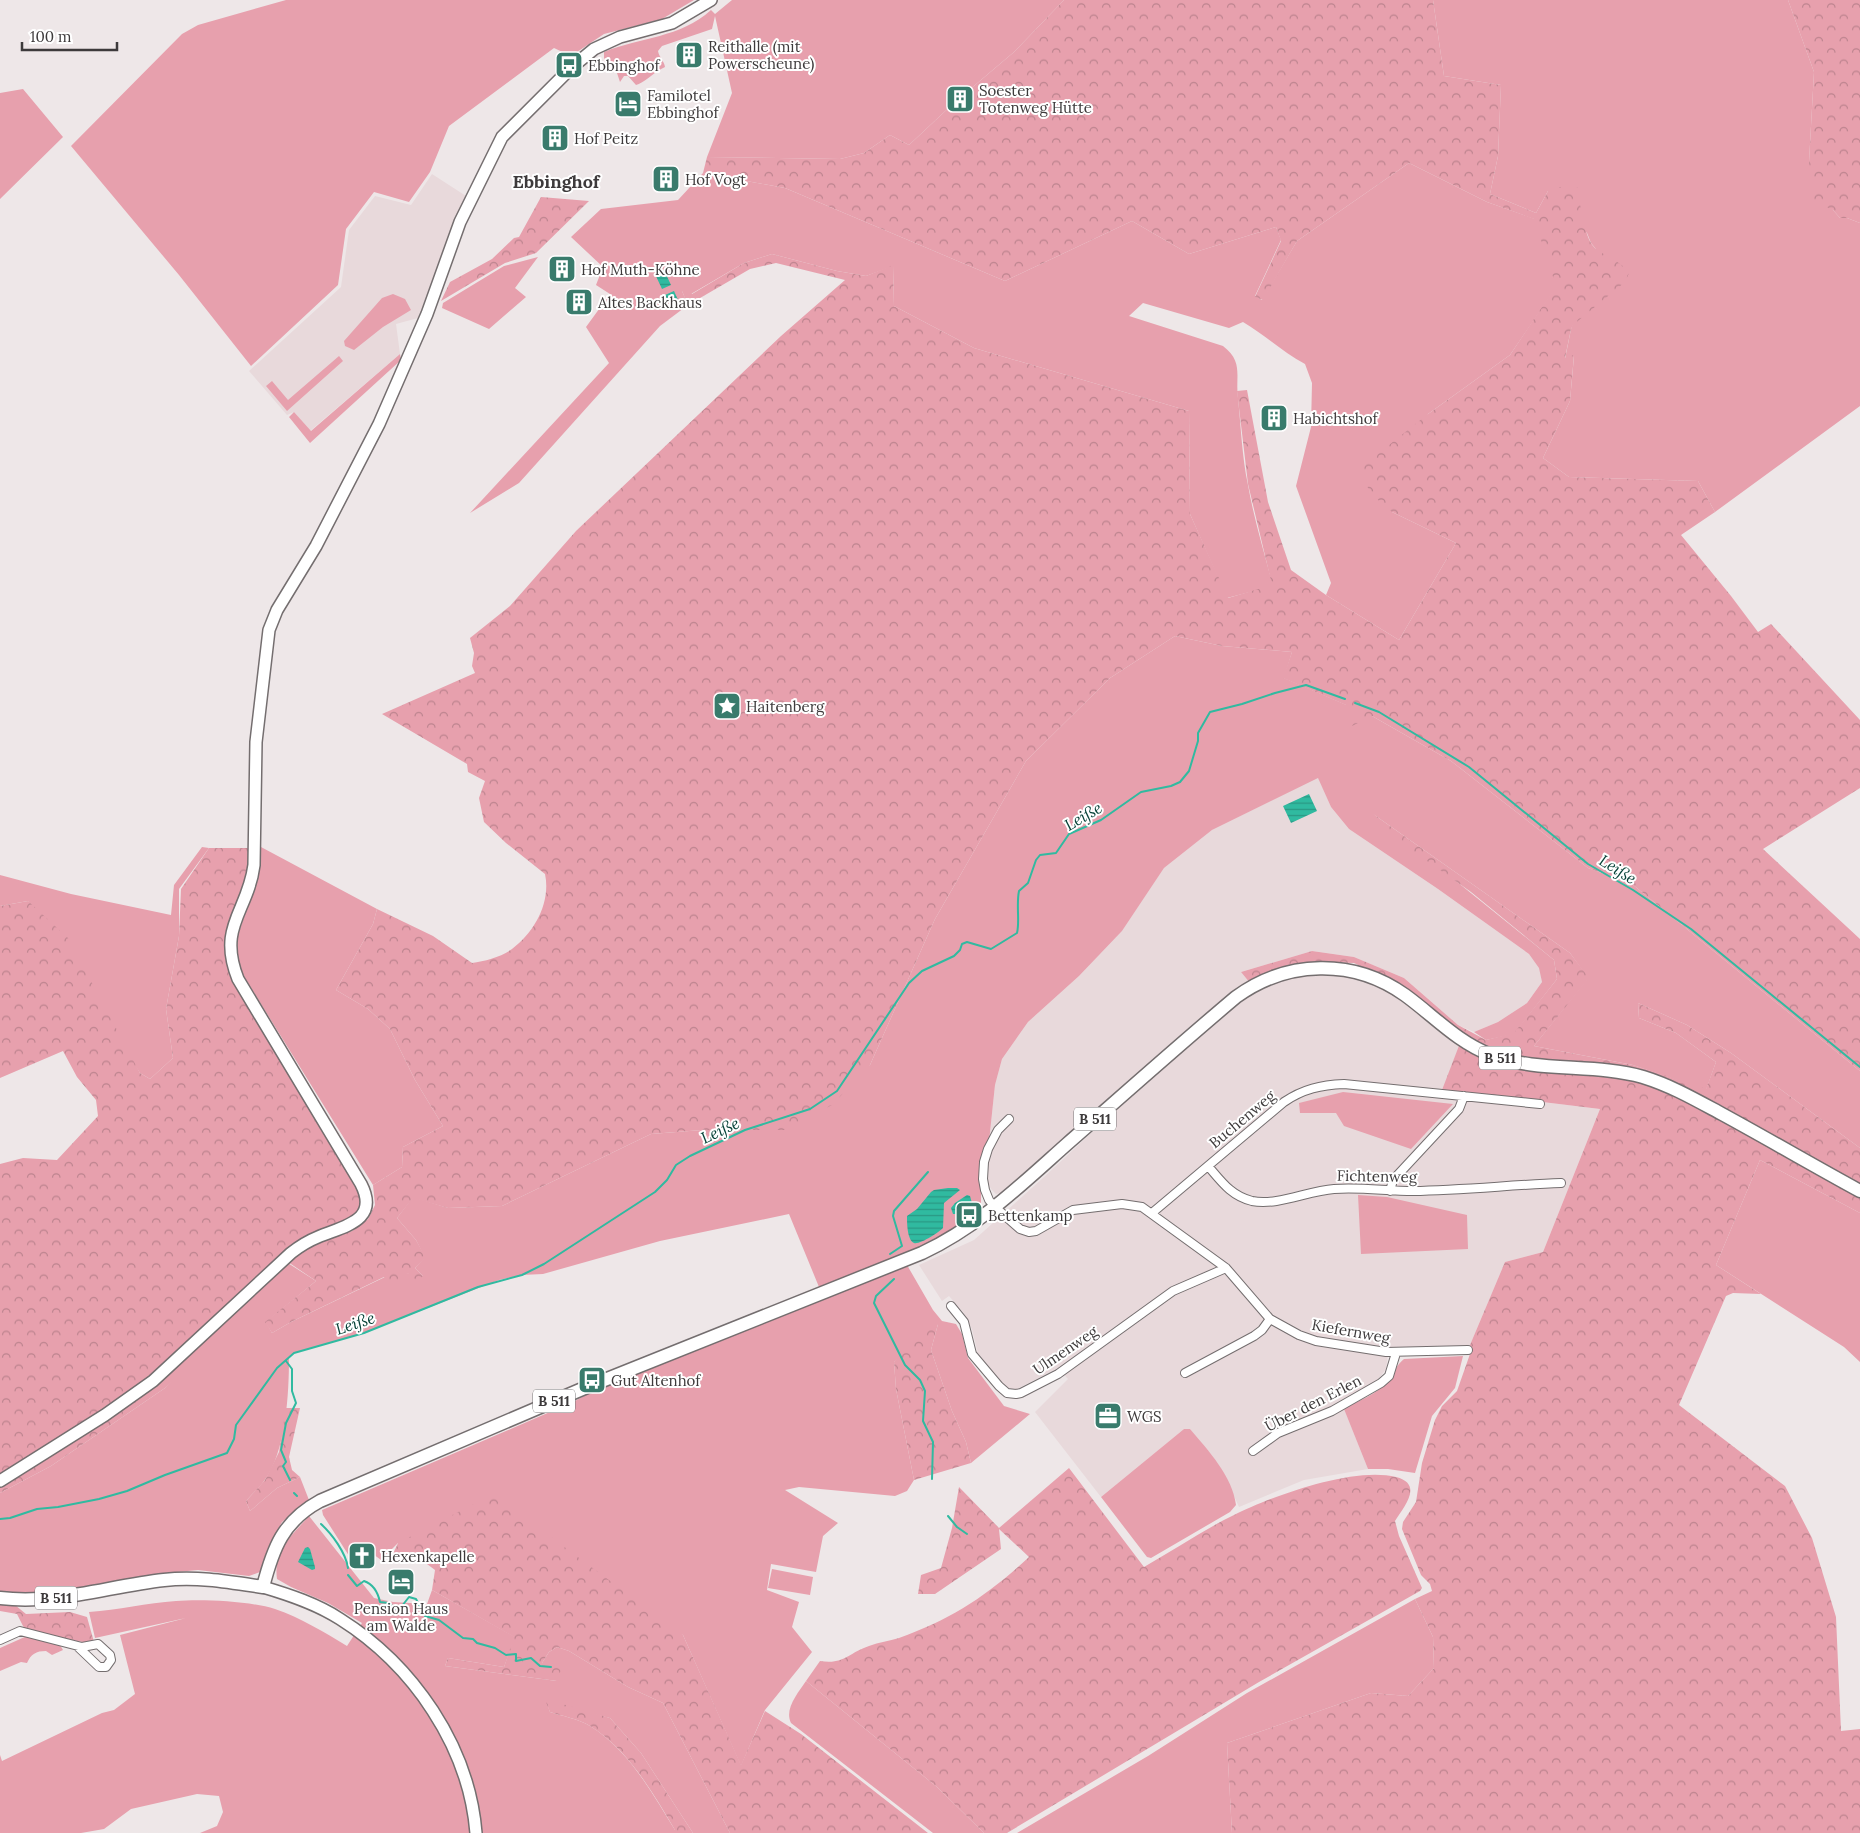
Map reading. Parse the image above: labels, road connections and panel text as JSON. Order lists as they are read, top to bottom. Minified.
{"streets":{"main road":["B 511"],"street":["Buchenweg","Fichtenweg","Kiefernweg","Ulmenweg","Über den Erlen"]},"crossings":[["Buchenweg","Fichtenweg"],["Buchenweg","Kiefernweg"],["Kiefernweg","Ulmenweg"],["Kiefernweg","Über den Erlen"]],"districts":["Ebbinghof"],"water":["Leiße"],"places":{"building":["Reithalle (mit Powerscheune)","Soester Totenweg Hütte","Hof Peitz","Hof Vogt","Hof Muth-Köhne","Altes Backhaus","Habichtshof"],"bus stop":["Ebbinghof","Bettenkamp","Gut Altenhof"],"hotel":["Familotel Ebbinghof","Pension Haus am Walde"],"place":["Haitenberg"],"office":["WGS"],"church":["Hexenkapelle"]},"scale_bar":"100 m"}
